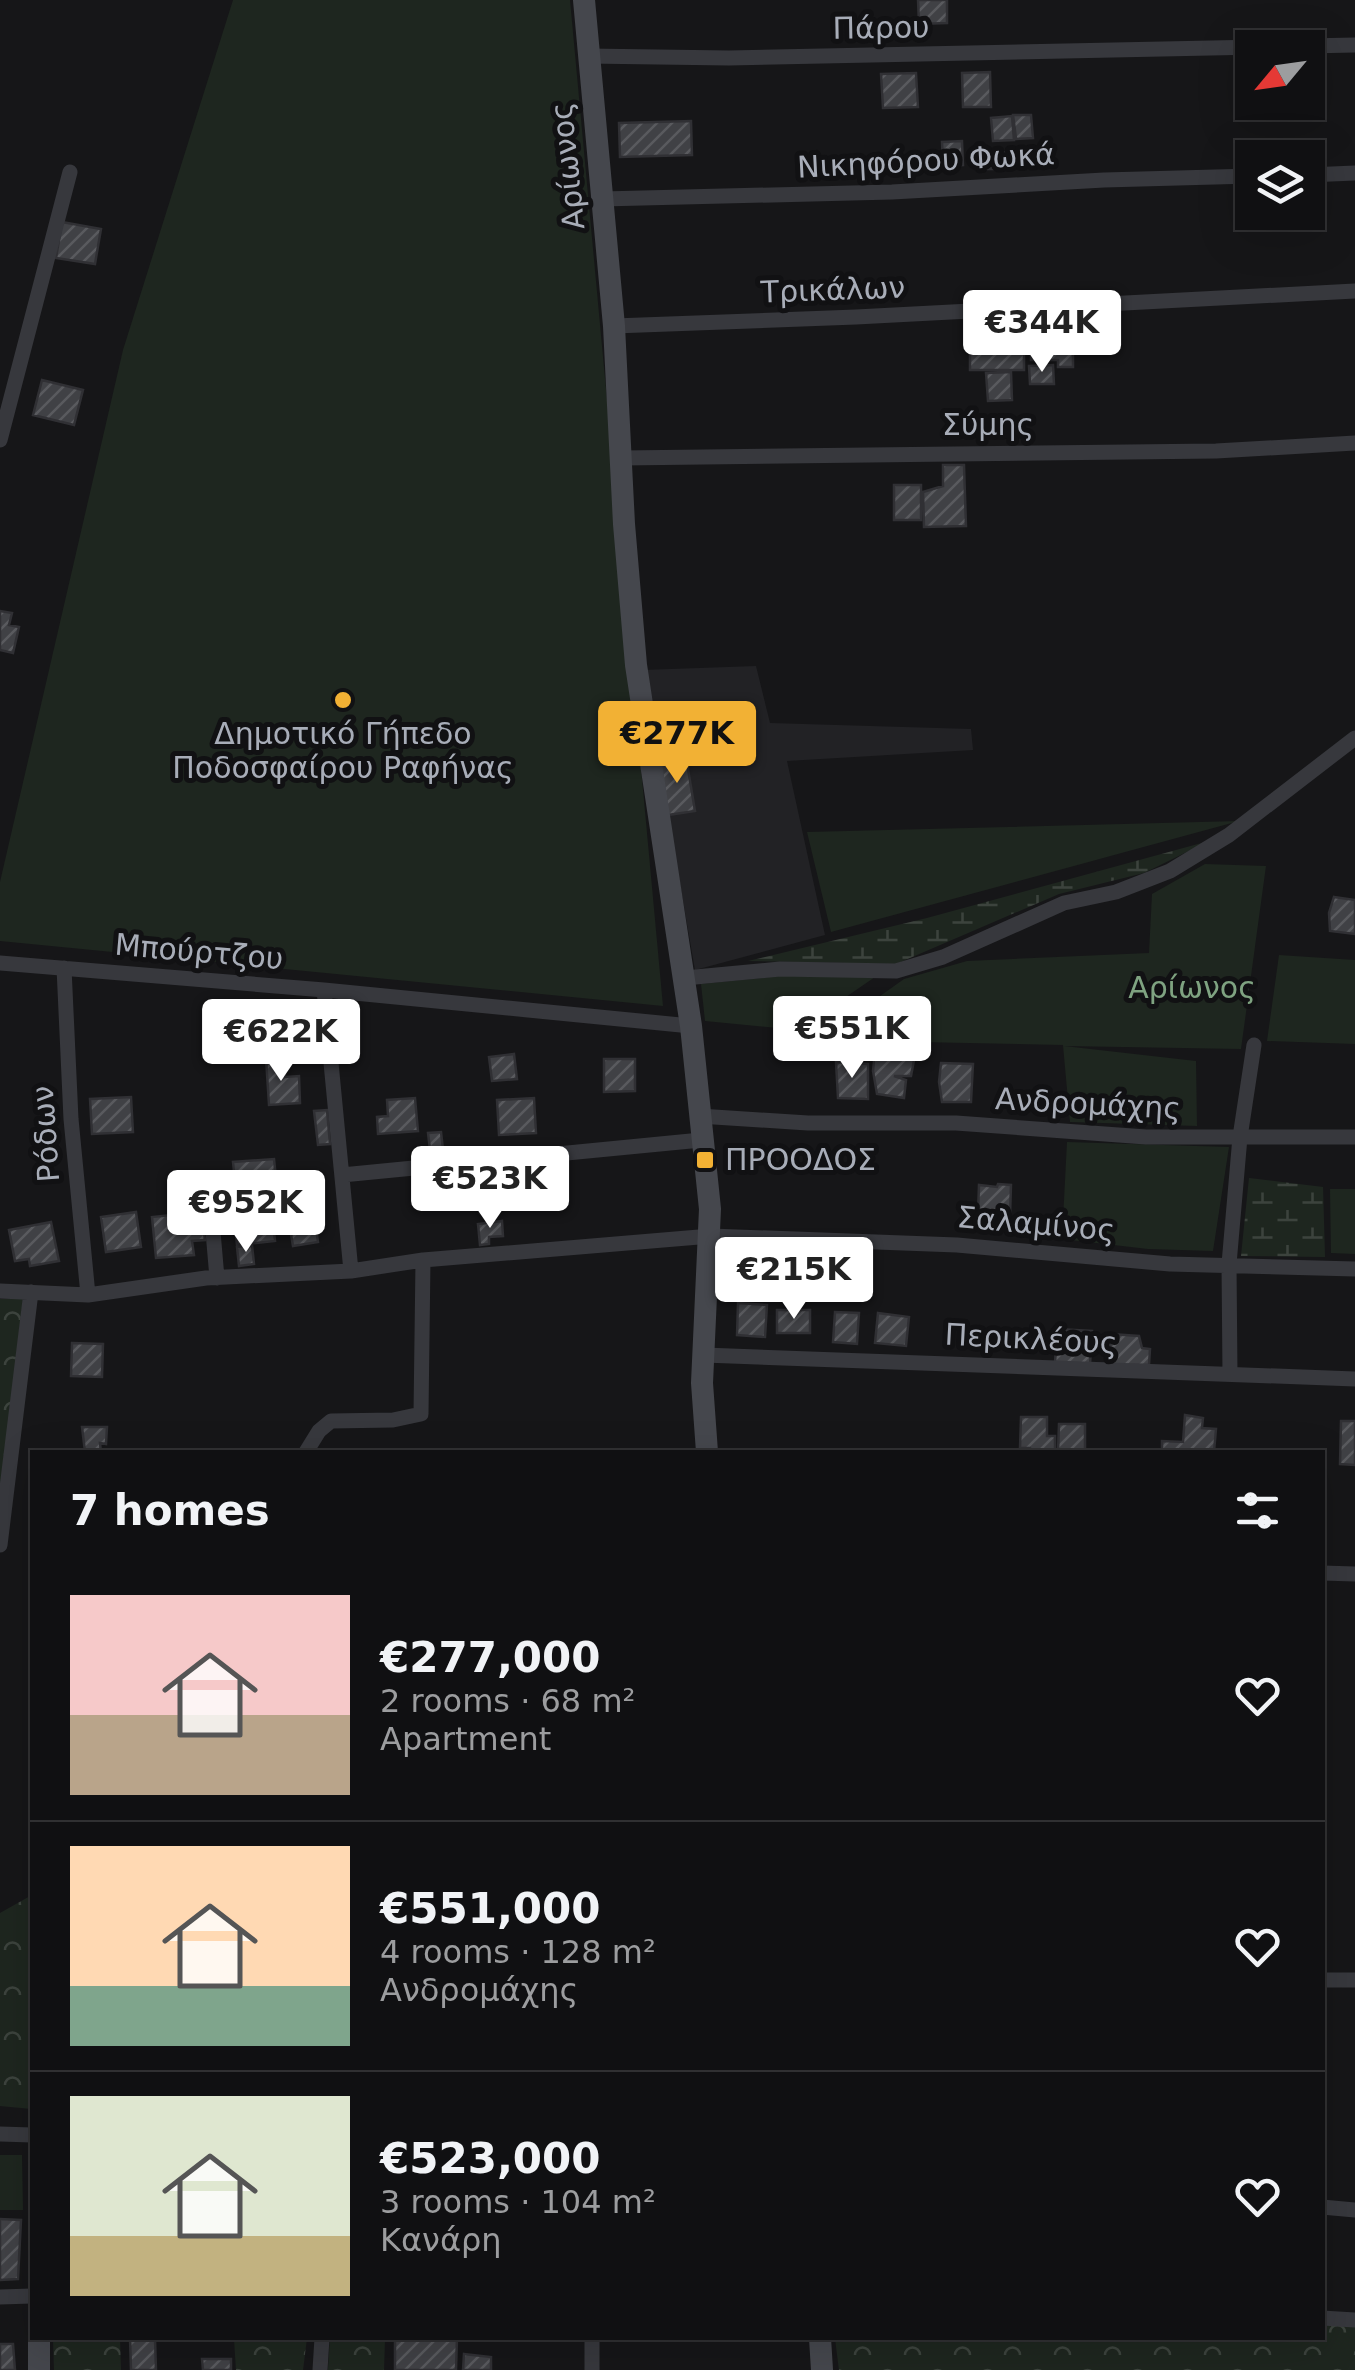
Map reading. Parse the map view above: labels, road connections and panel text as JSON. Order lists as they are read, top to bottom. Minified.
{"streets":{"street":["Πάρου","Νικηφόρου Φωκά","Αρίωνος","Τρικάλων","Σύμης","Μπούρτζου","Ανδρομάχης","Ρόδων","Σαλαμίνος","Περικλέους"]},"crossings":[["Πάρου","Αρίωνος"],["Νικηφόρου Φωκά","Αρίωνος"],["Αρίωνος","Τρικάλων"],["Αρίωνος","Σύμης"],["Αρίωνος","Μπούρτζου"],["Αρίωνος","Ανδρομάχης"],["Αρίωνος","Σαλαμίνος"],["Αρίωνος","Περικλέους"],["Μπούρτζου","Ρόδων"],["Ρόδων","Σαλαμίνος"]],"parks":["Αρίωνος"],"places":{"other":["Δημοτικό Γήπεδο Ποδοσφαίρου Ραφήνας"],"transit":["ΠΡΟΟΔΟΣ"]},"north":"bottom left","page":{"price":["€344K","€277K","€551K","€622K","€523K","€952K","€215K"],"heading":"7 homes","list":[{"name":"€277,000","note":"2 rooms · 68 m² · Apartment"},{"name":"€551,000","note":"4 rooms · 128 m² · Ανδρομάχης"},{"name":"€523,000","note":"3 rooms · 104 m² · Κανάρη"}]}}
